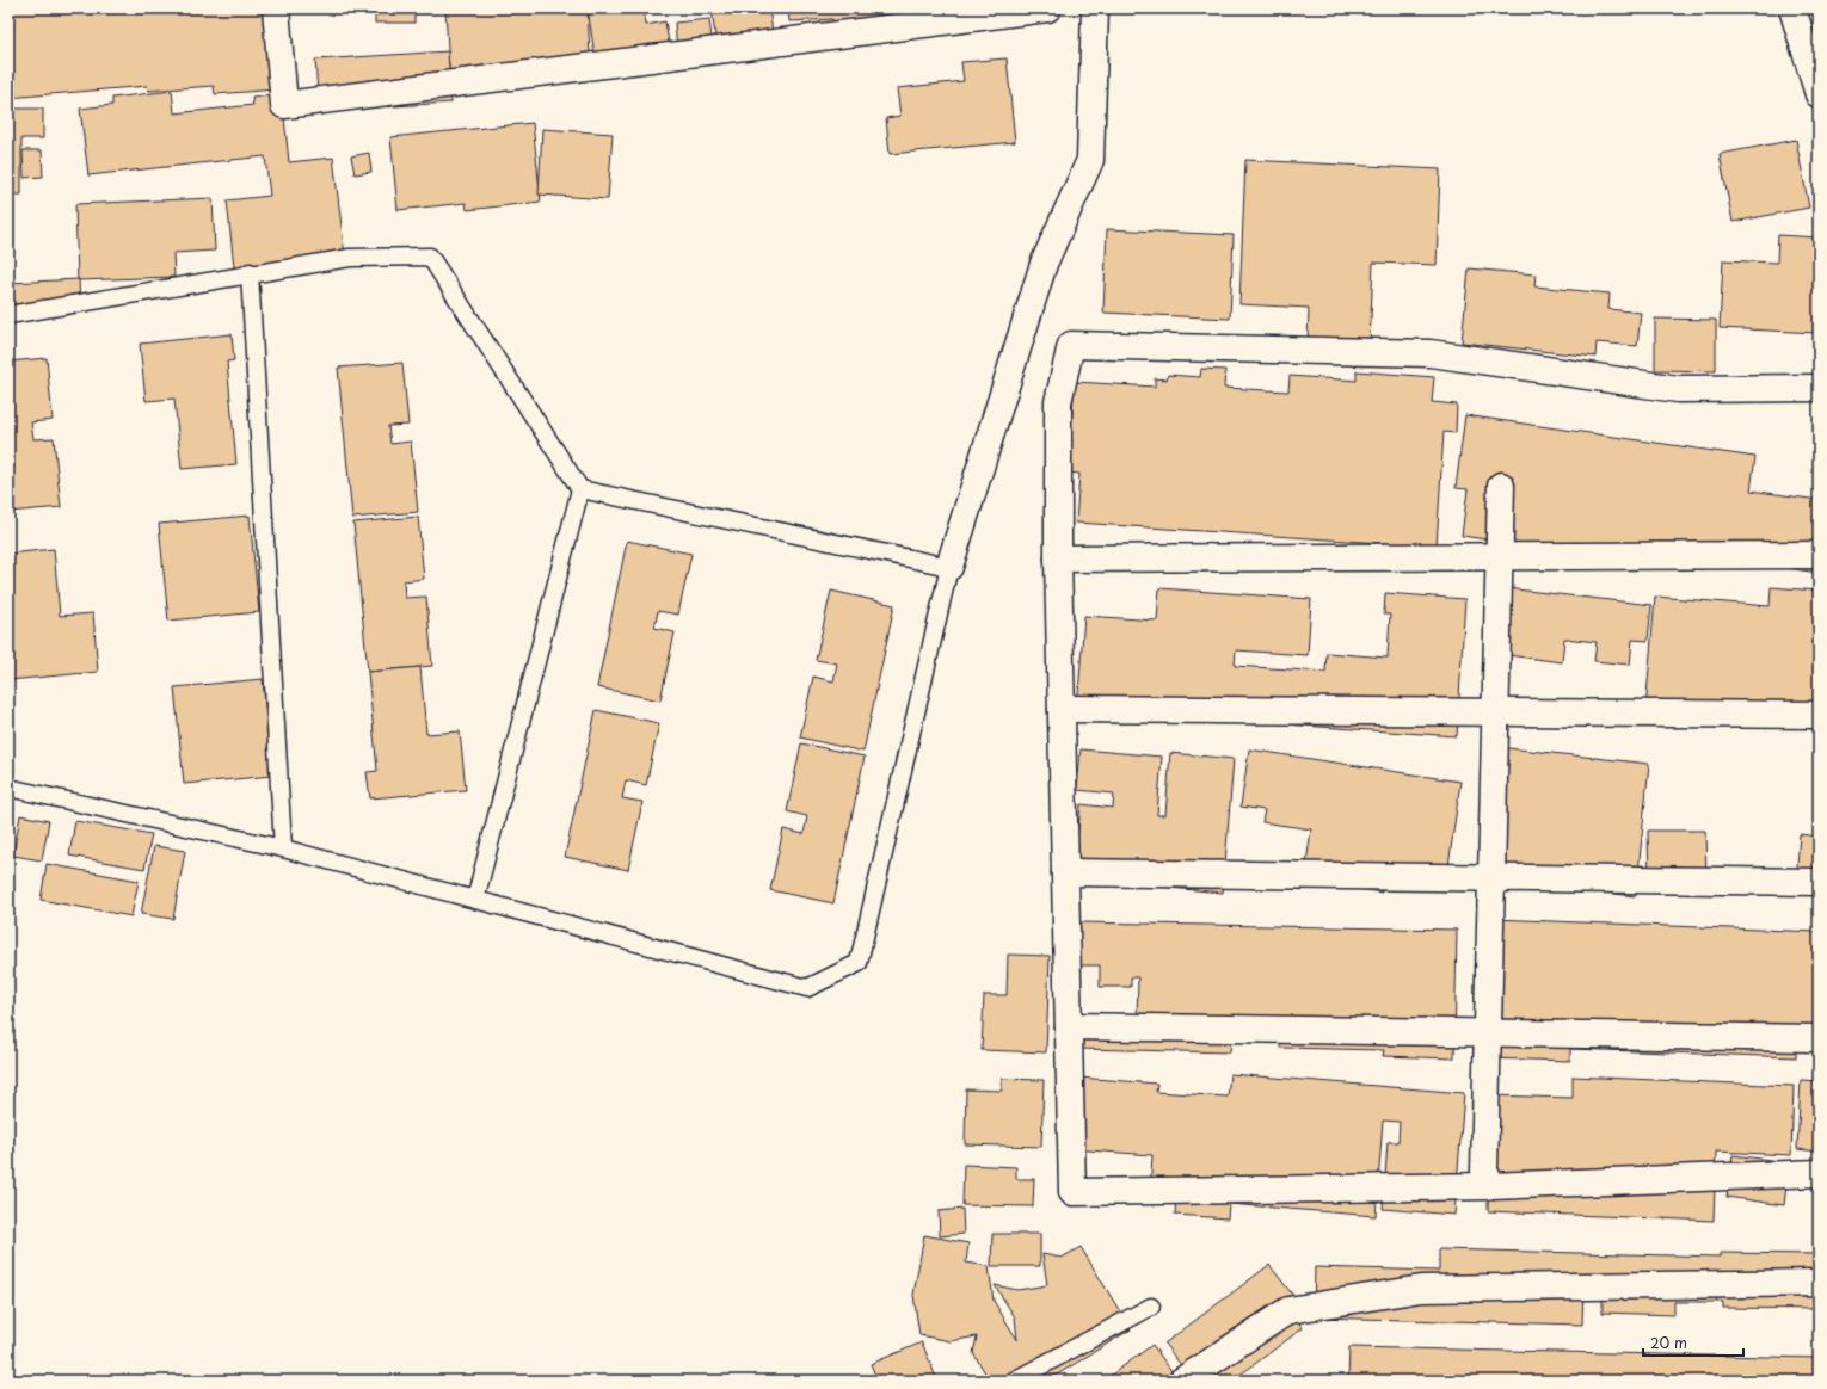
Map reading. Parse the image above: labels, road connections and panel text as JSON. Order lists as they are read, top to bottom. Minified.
{"scale_bar":"20 m"}
